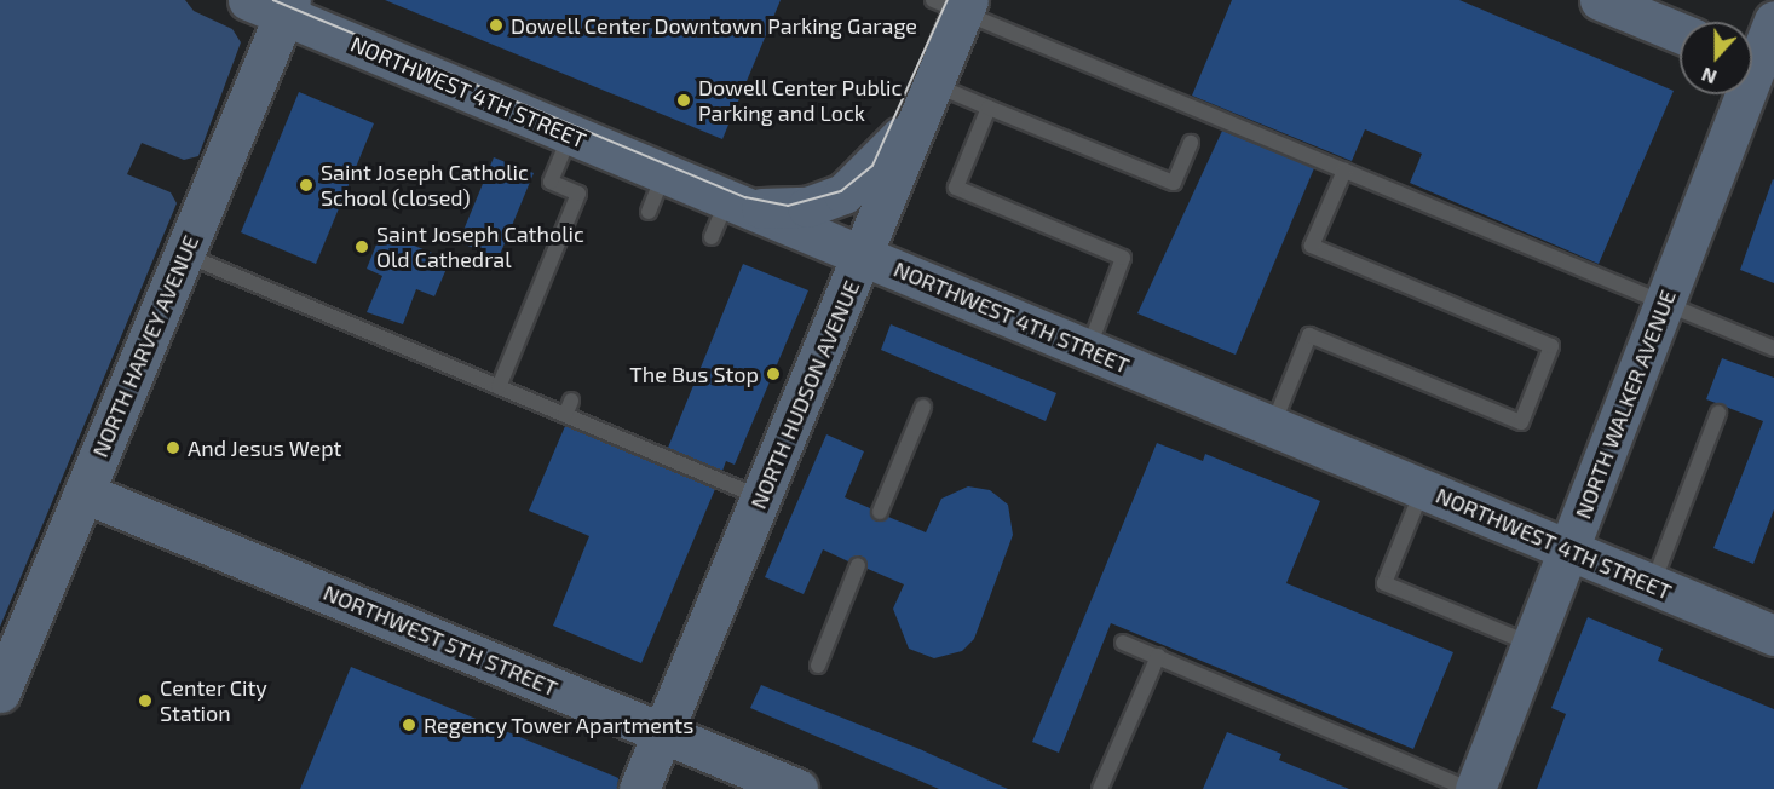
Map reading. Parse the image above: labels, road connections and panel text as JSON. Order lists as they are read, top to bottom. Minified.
{"streets":{"street":["NORTHWEST 4TH STREET","NORTH HARVEY AVENUE","NORTH HUDSON AVENUE","NORTH WALKER AVENUE","NORTHWEST 5TH STREET"]},"crossings":[["NORTHWEST 4TH STREET","NORTH HARVEY AVENUE"],["NORTHWEST 4TH STREET","NORTH HUDSON AVENUE"],["NORTHWEST 4TH STREET","NORTH WALKER AVENUE"],["NORTH HARVEY AVENUE","NORTHWEST 5TH STREET"],["NORTH HUDSON AVENUE","NORTHWEST 5TH STREET"]],"places":["Dowell Center Downtown Parking Garage","Dowell Center Public Parking and Lock","Saint Joseph Catholic School (closed)","Saint Joseph Catholic Old Cathedral","The Bus Stop","And Jesus Wept","Center City Station","Regency Tower Apartments"],"north":"bottom"}
